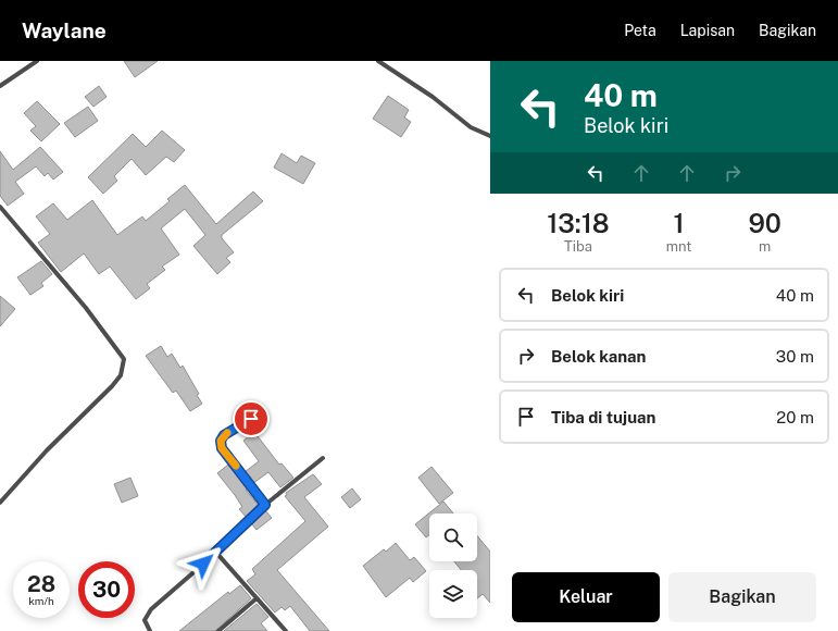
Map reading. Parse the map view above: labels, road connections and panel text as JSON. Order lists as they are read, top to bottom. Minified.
{"page":{"header":"Waylane","nav":["Peta","Lapisan","Bagikan"],"turn":["40 m","Belok kiri"],"eta":["13:18","Tiba","1","mnt","90","m"],"list":[{"name":"Belok kiri","value":"40 m"},{"name":"Belok kanan","value":"30 m"},{"name":"Tiba di tujuan","value":"20 m"}],"speed":"28 km/h","limit":"30","buttons":["Keluar","Bagikan"]}}
